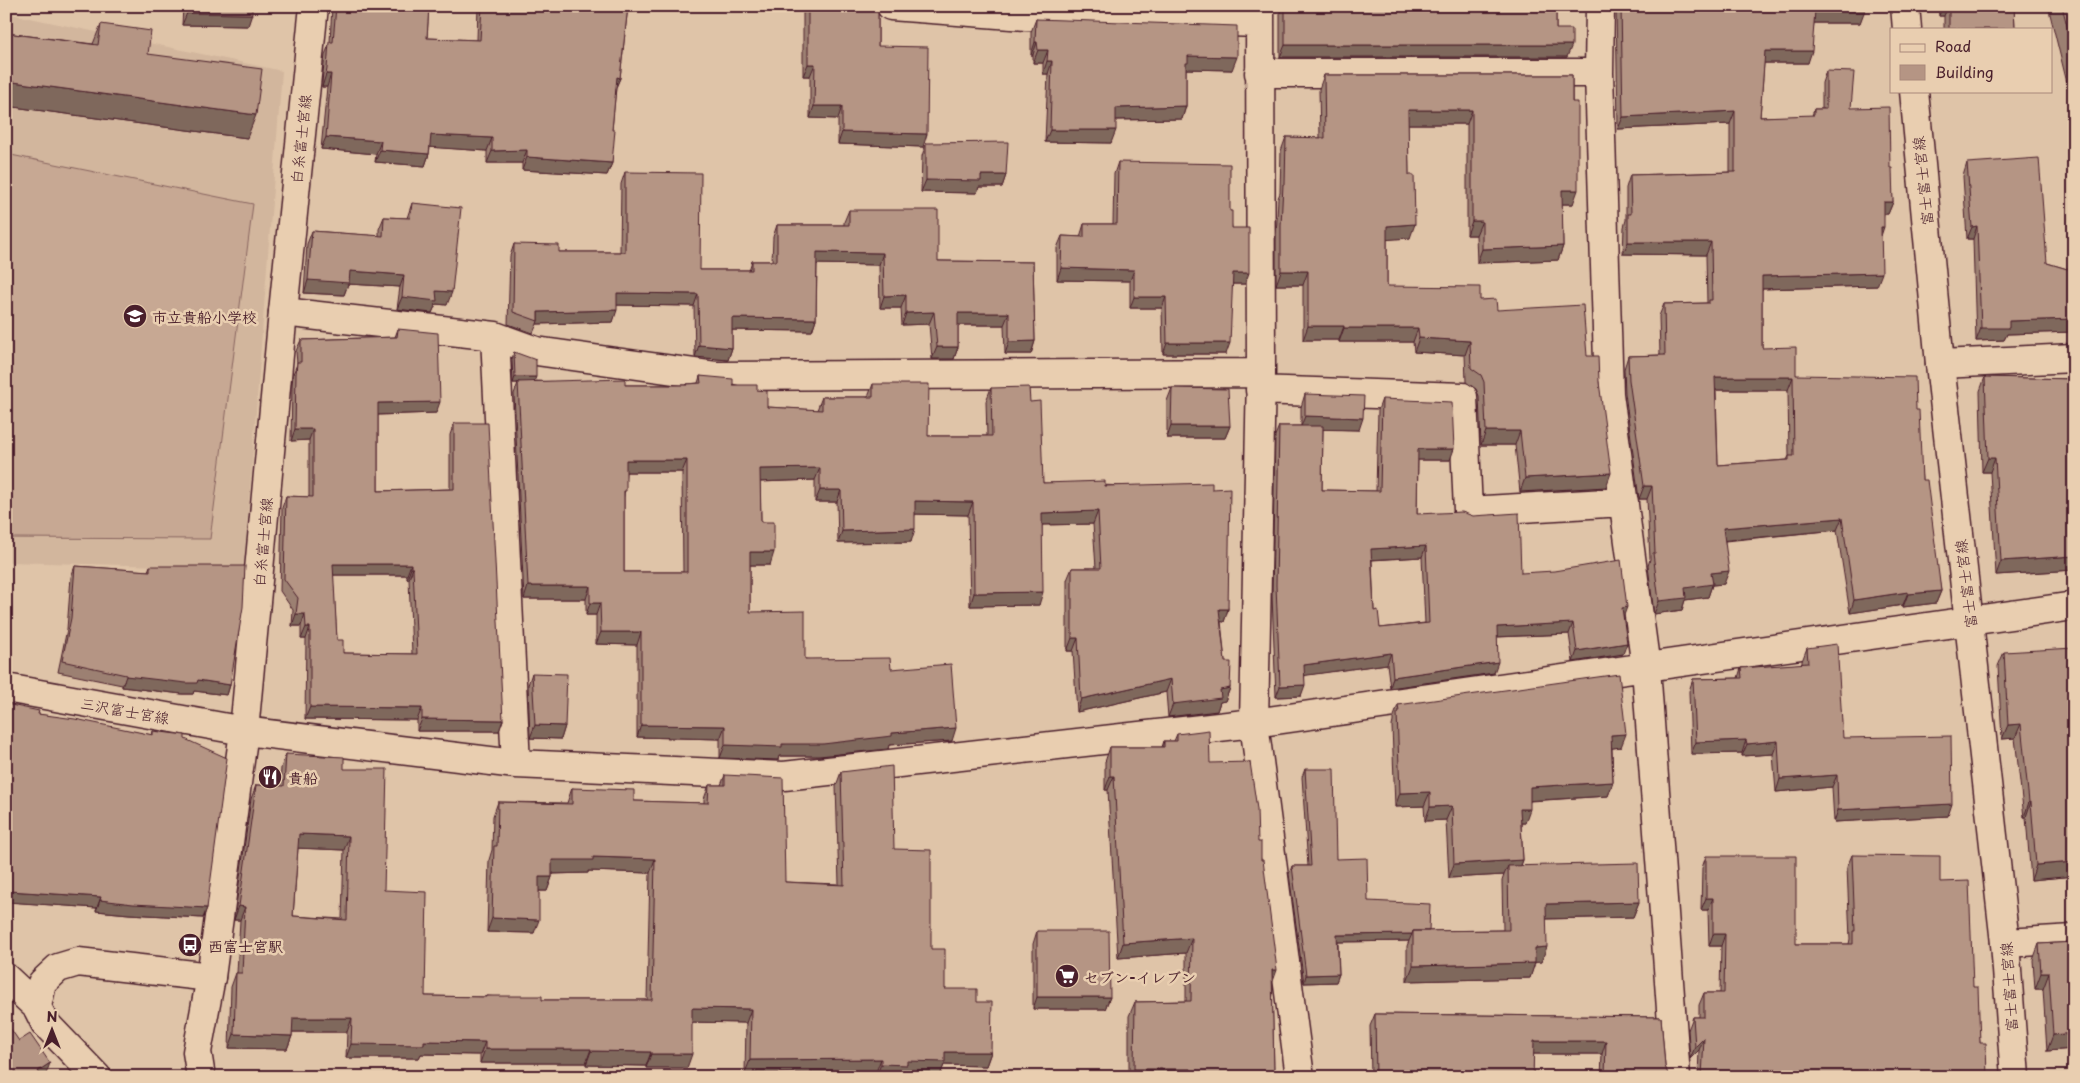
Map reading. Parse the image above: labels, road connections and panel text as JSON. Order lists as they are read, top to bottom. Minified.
{"streets":{"street":["白糸富士宮線","富士富士宮線","三沢富士宮線"]},"crossings":[["白糸富士宮線","三沢富士宮線"],["富士富士宮線","三沢富士宮線"]],"places":{"school or university":["市立貴船小学校"],"restaurant":["貴船"],"bus stop":["西富士宮駅"],"supermarket":["セブン-イレブン"]},"legend":["Road","Building"],"north":"top"}
